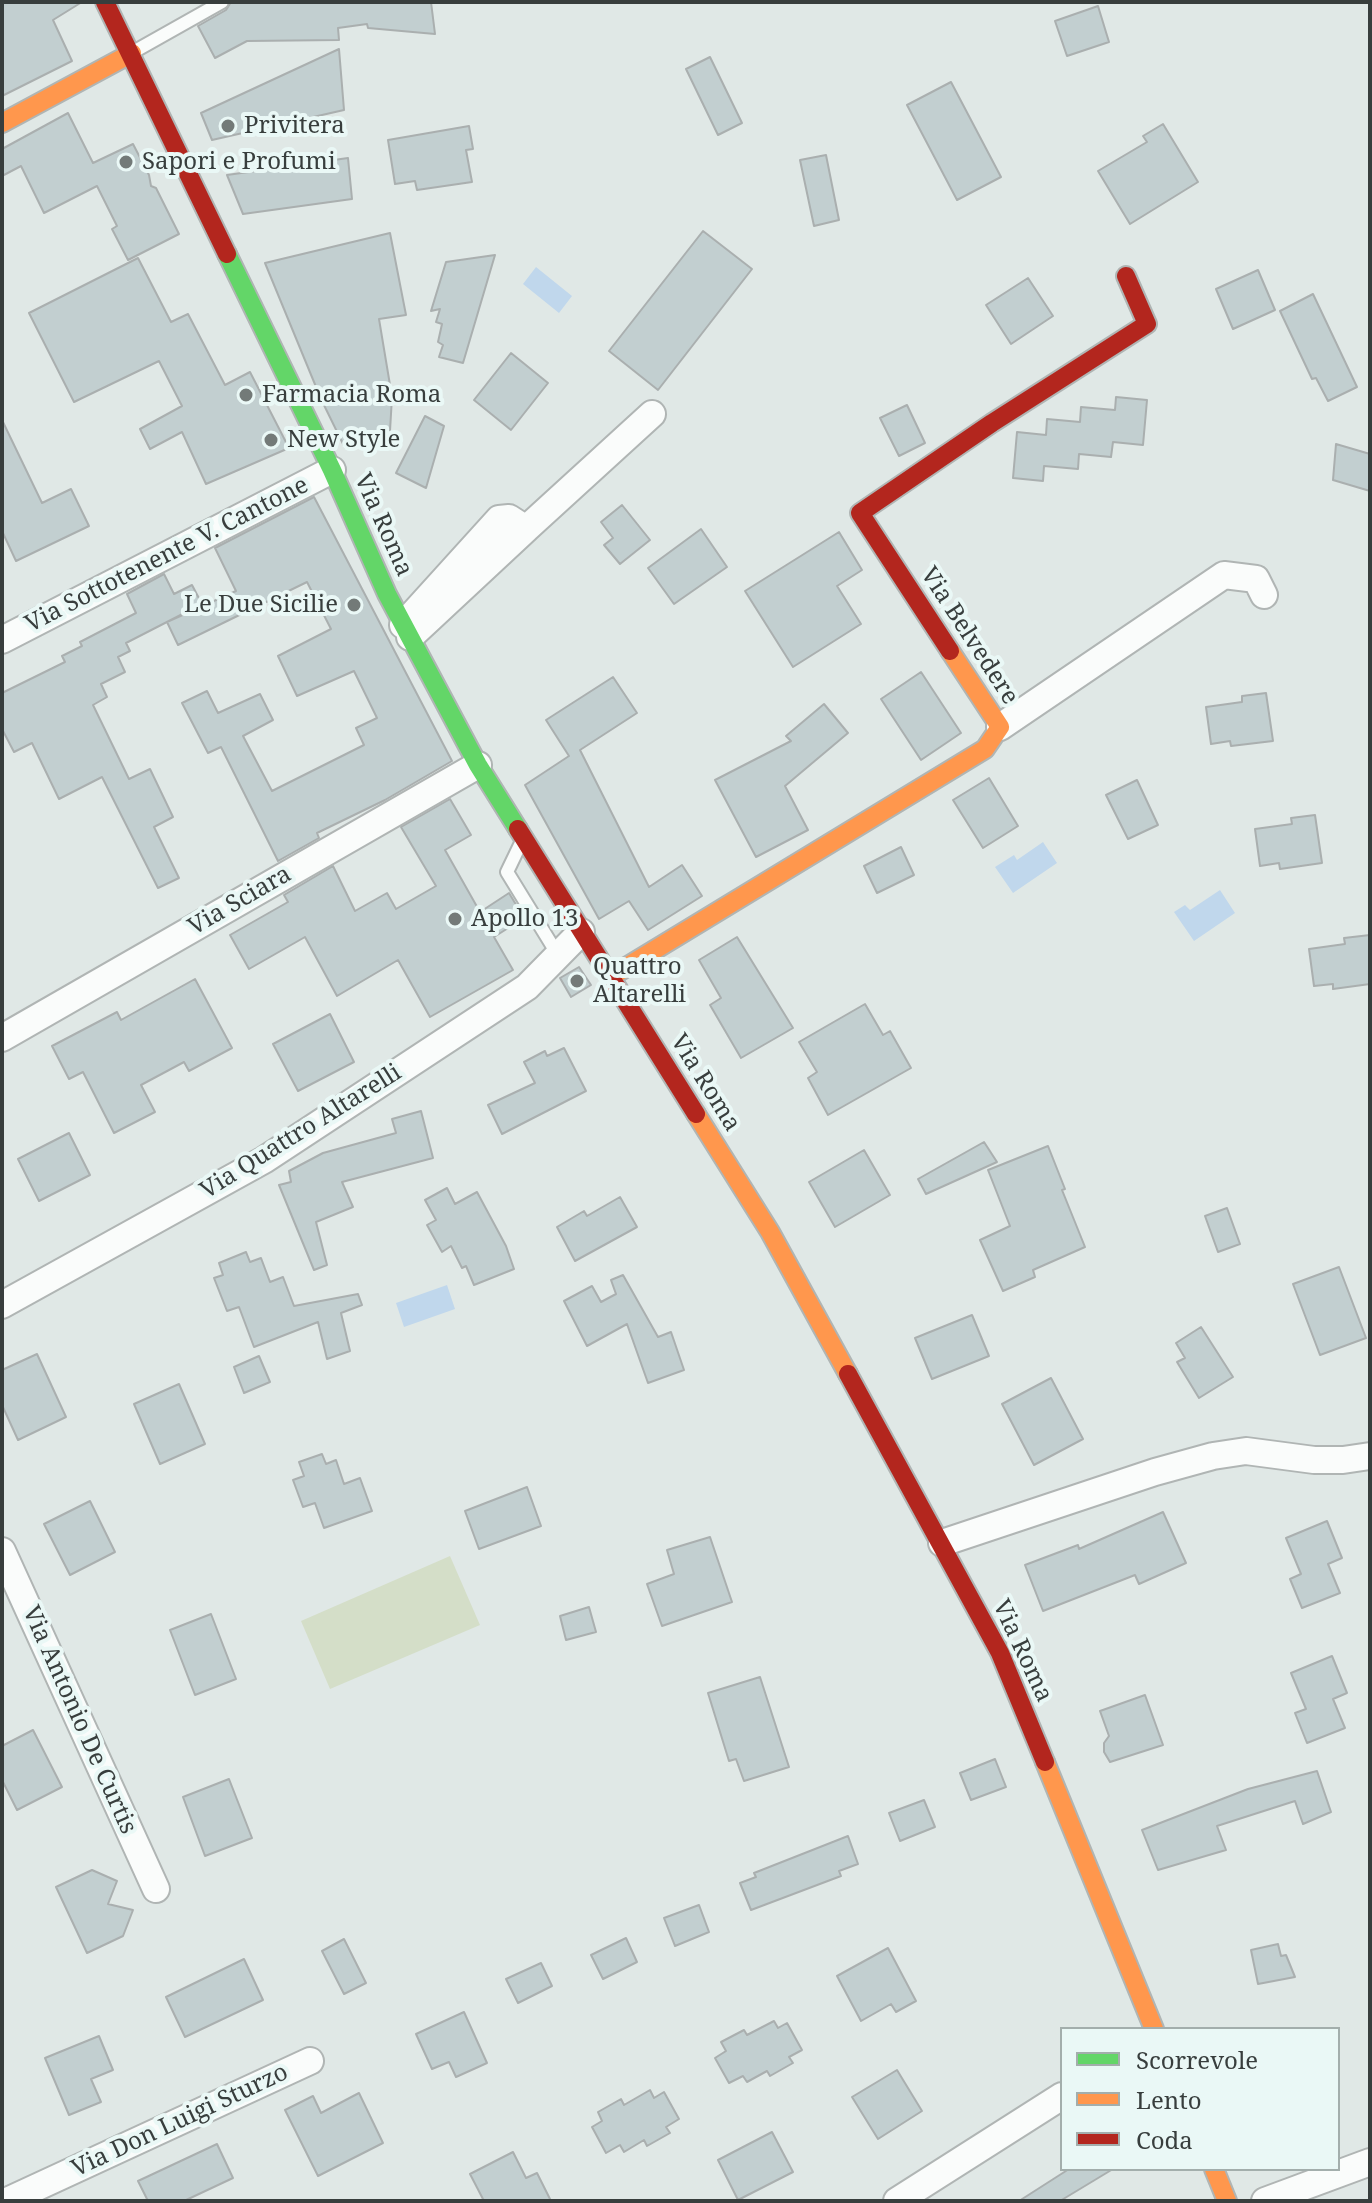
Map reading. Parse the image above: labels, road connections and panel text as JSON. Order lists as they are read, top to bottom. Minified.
{"streets":{"main road":["Via Roma","Via Belvedere"],"street":["Via Sottotenente V. Cantone","Via Sciara","Via Quattro Altarelli","Via Antonio De Curtis","Via Don Luigi Sturzo"]},"crossings":[["Via Roma","Via Sottotenente V. Cantone"],["Via Roma","Via Belvedere"],["Via Roma","Via Sciara"],["Via Roma","Via Quattro Altarelli"]],"places":["Privitera","Sapori e Profumi","Farmacia Roma","New Style","Le Due Sicilie","Apollo 13","Quattro Altarelli"],"legend":["Scorrevole","Lento","Coda"]}
